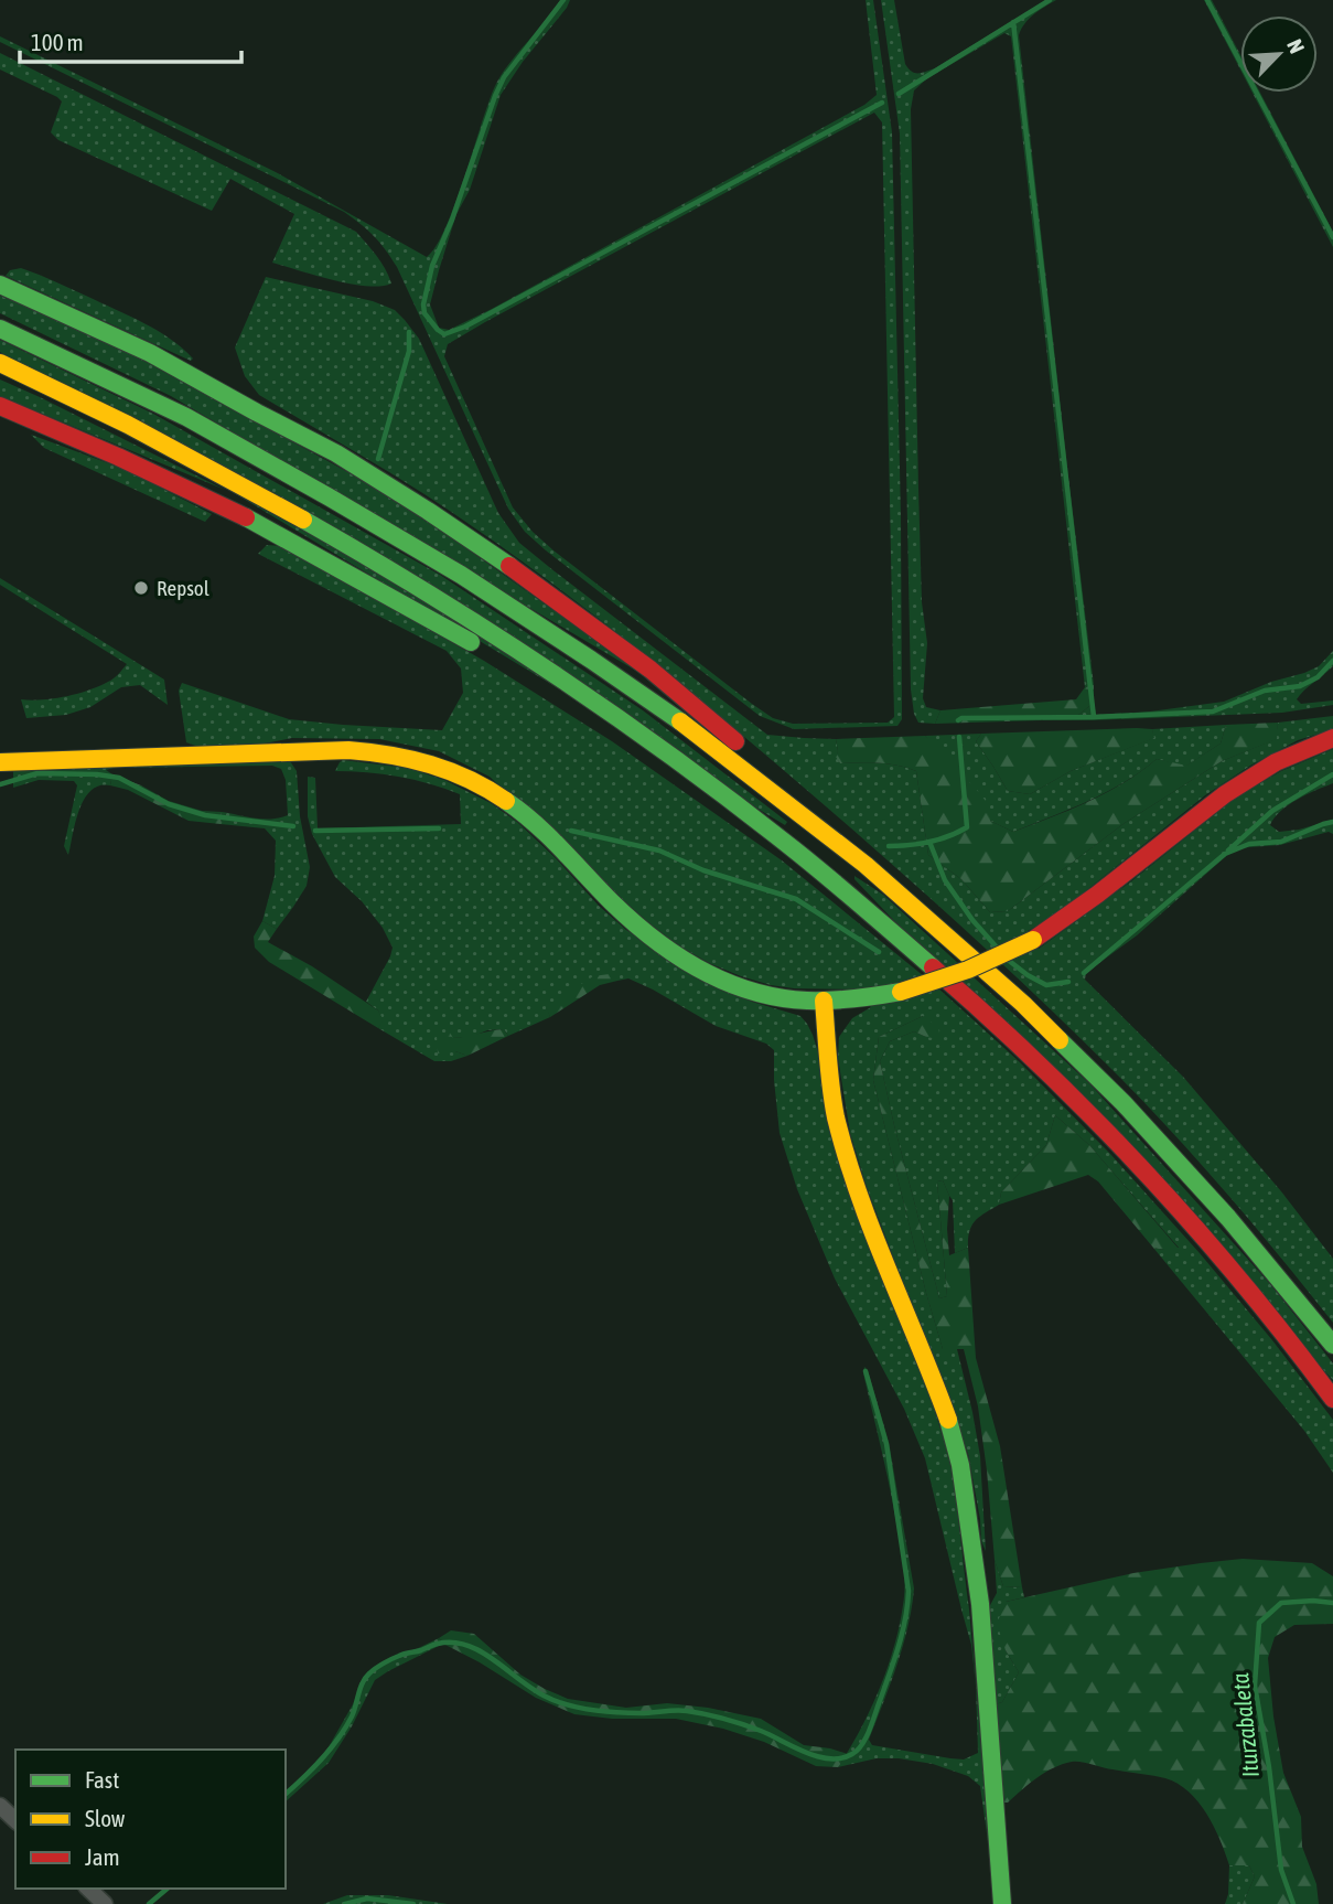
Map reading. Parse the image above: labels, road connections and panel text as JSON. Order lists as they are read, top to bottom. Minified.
{"water":["Iturzabaleta"],"places":["Repsol"],"legend":["Fast","Slow","Jam"],"scale_bar":"100 m","north":"top right"}
